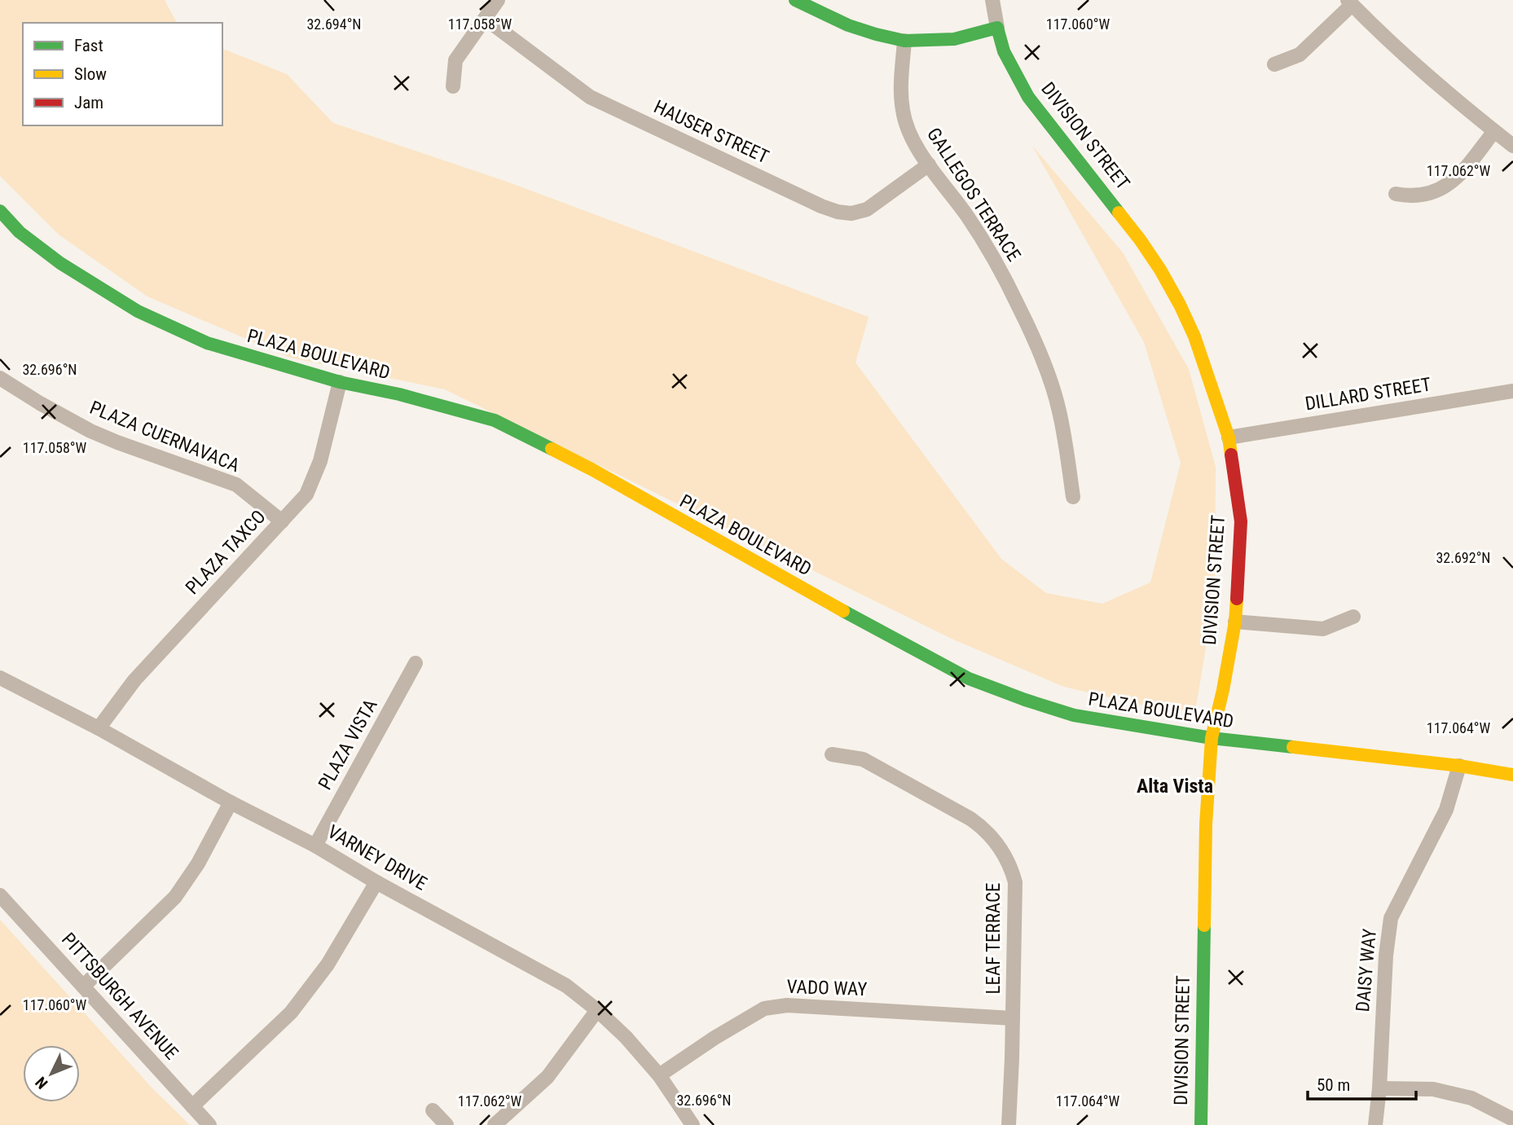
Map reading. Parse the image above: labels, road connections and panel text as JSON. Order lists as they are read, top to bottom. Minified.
{"streets":{"main road":["DIVISION STREET","PLAZA BOULEVARD"],"street":["HAUSER STREET","GALLEGOS TERRACE","DILLARD STREET","PLAZA CUERNAVACA","PLAZA TAXCO","PLAZA VISTA","VARNEY DRIVE","LEAF TERRACE","DAISY WAY","VADO WAY","PITTSBURGH AVENUE"]},"crossings":[["HAUSER STREET","GALLEGOS TERRACE"],["DIVISION STREET","PLAZA BOULEVARD"],["DIVISION STREET","DILLARD STREET"],["PLAZA BOULEVARD","PLAZA TAXCO"],["PLAZA BOULEVARD","DAISY WAY"],["PLAZA CUERNAVACA","PLAZA TAXCO"],["PLAZA TAXCO","VARNEY DRIVE"],["PLAZA VISTA","VARNEY DRIVE"],["VARNEY DRIVE","VADO WAY"],["LEAF TERRACE","VADO WAY"]],"districts":["Alta Vista"],"legend":["Fast","Slow","Jam"],"scale_bar":"50 m","north":"bottom left","coordinates":["117.058°W","117.060°W","32.694°N","117.062°W","32.696°N","32.692°N","117.064°W"]}
